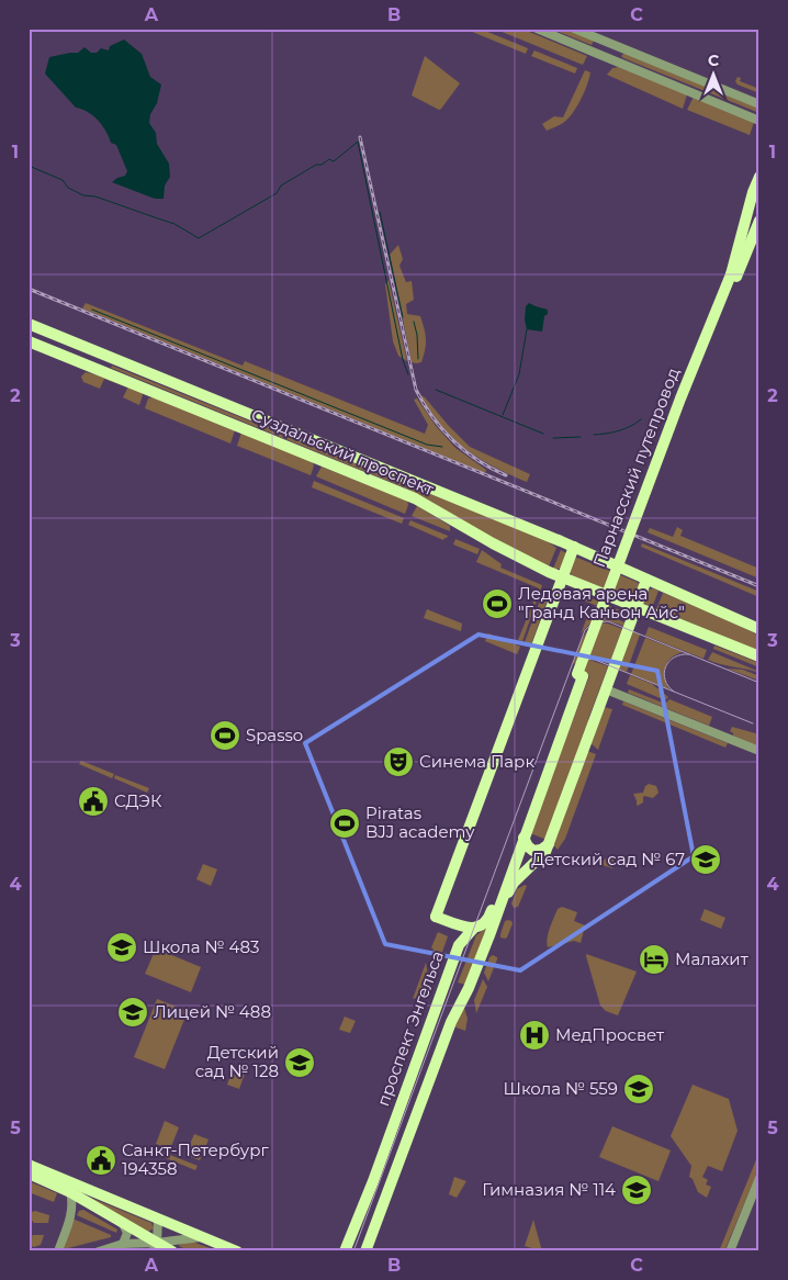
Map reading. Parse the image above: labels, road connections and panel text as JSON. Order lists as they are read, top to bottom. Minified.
{"streets":{"main road":["Суздальский проспект","Парнасский путепровод","проспект Энгельса"]},"crossings":[["Парнасский путепровод","проспект Энгельса"]],"places":{"sports":["Ледовая арена \"Гранд Каньон Айс\"","Spasso","Piratas BJJ academy"],"theatre":["Синема Парк"],"public building":["СДЭК","Санкт-Петербург 194358"],"school or university":["Детский сад № 67","Школа № 483","Лицей № 488","Детский сад № 128","Школа № 559","Гимназия № 114"],"hotel":["Малахит"],"hospital":["МедПросвет"]},"north":"top","grid":{"columns":["A","B","C"],"rows":["1","2","3","4","5"]}}
